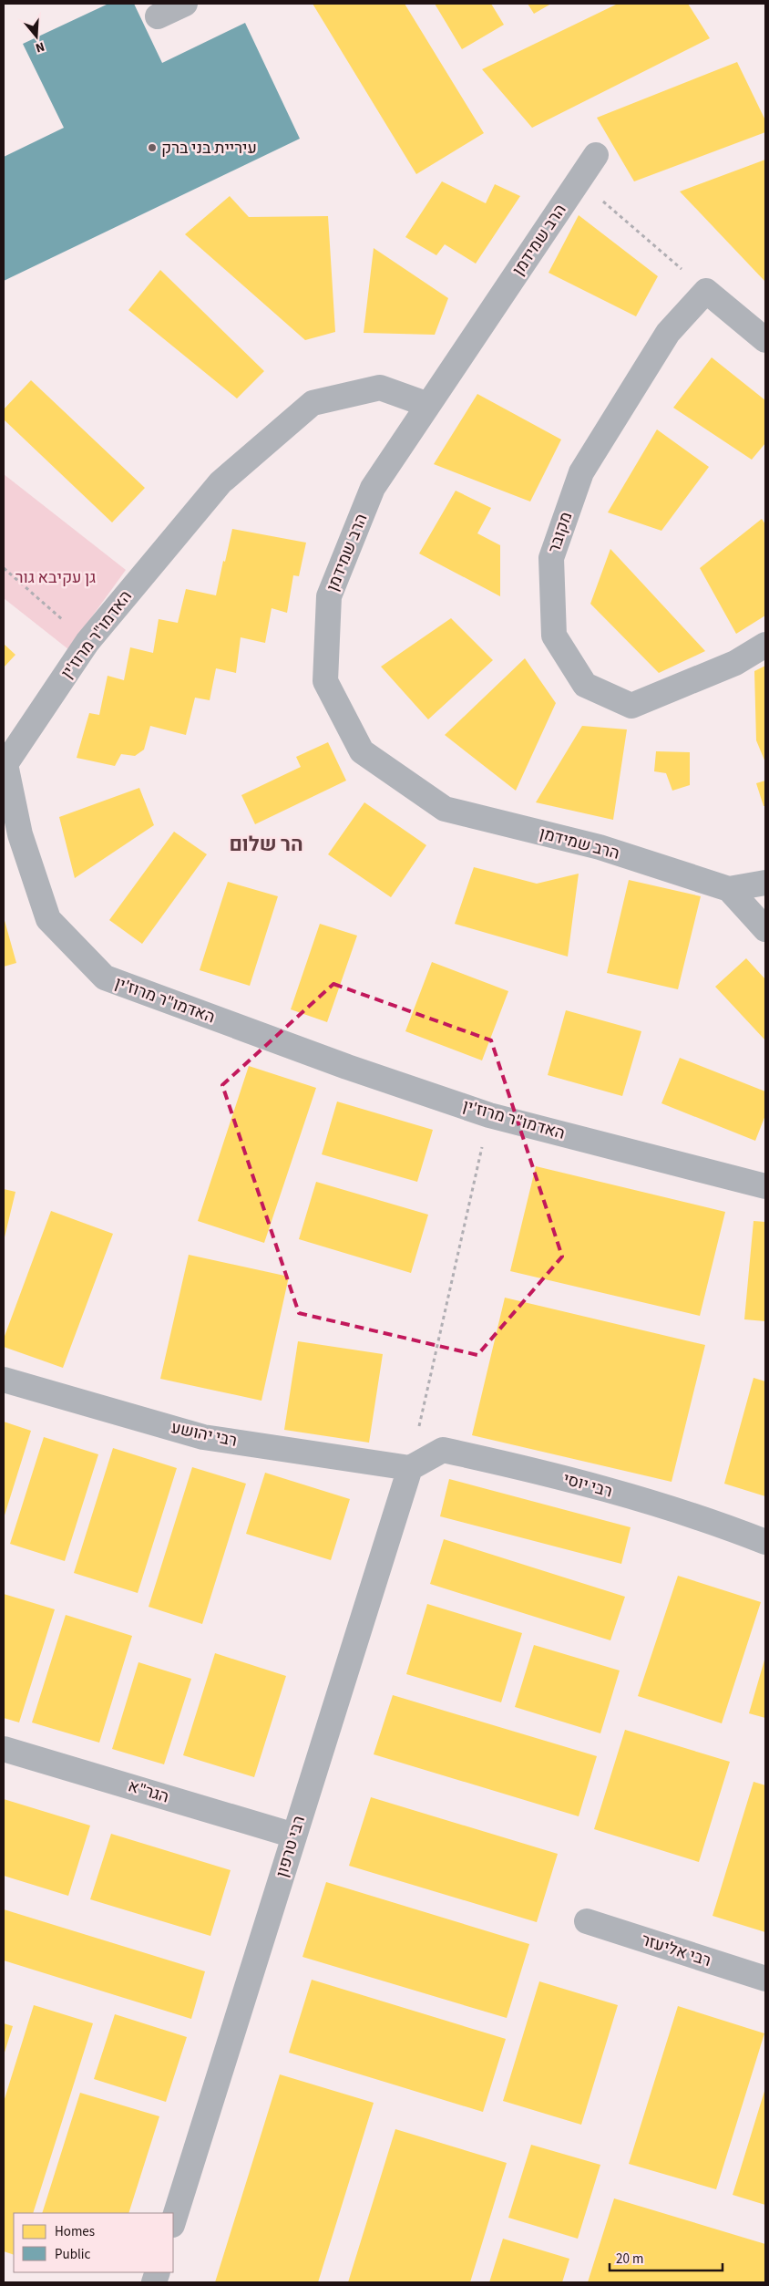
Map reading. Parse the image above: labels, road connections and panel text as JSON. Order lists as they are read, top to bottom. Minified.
{"streets":{"street":["הרב שמידמן","מקובר","האדמו\"ר מרוז'ין","רבי יהושע","רבי יוסי","הגר\"א","רבי טרפון","רבי אליעזר"]},"crossings":[["הרב שמידמן","האדמו\"ר מרוז'ין"],["רבי יהושע","רבי יוסי"],["רבי יהושע","רבי טרפון"],["רבי יוסי","רבי טרפון"],["הגר\"א","רבי טרפון"]],"districts":["הר שלום"],"parks":["גן עקיבא גור"],"places":["עיריית בני ברק"],"legend":["Homes","Public"],"scale_bar":"20 m","north":"bottom"}
